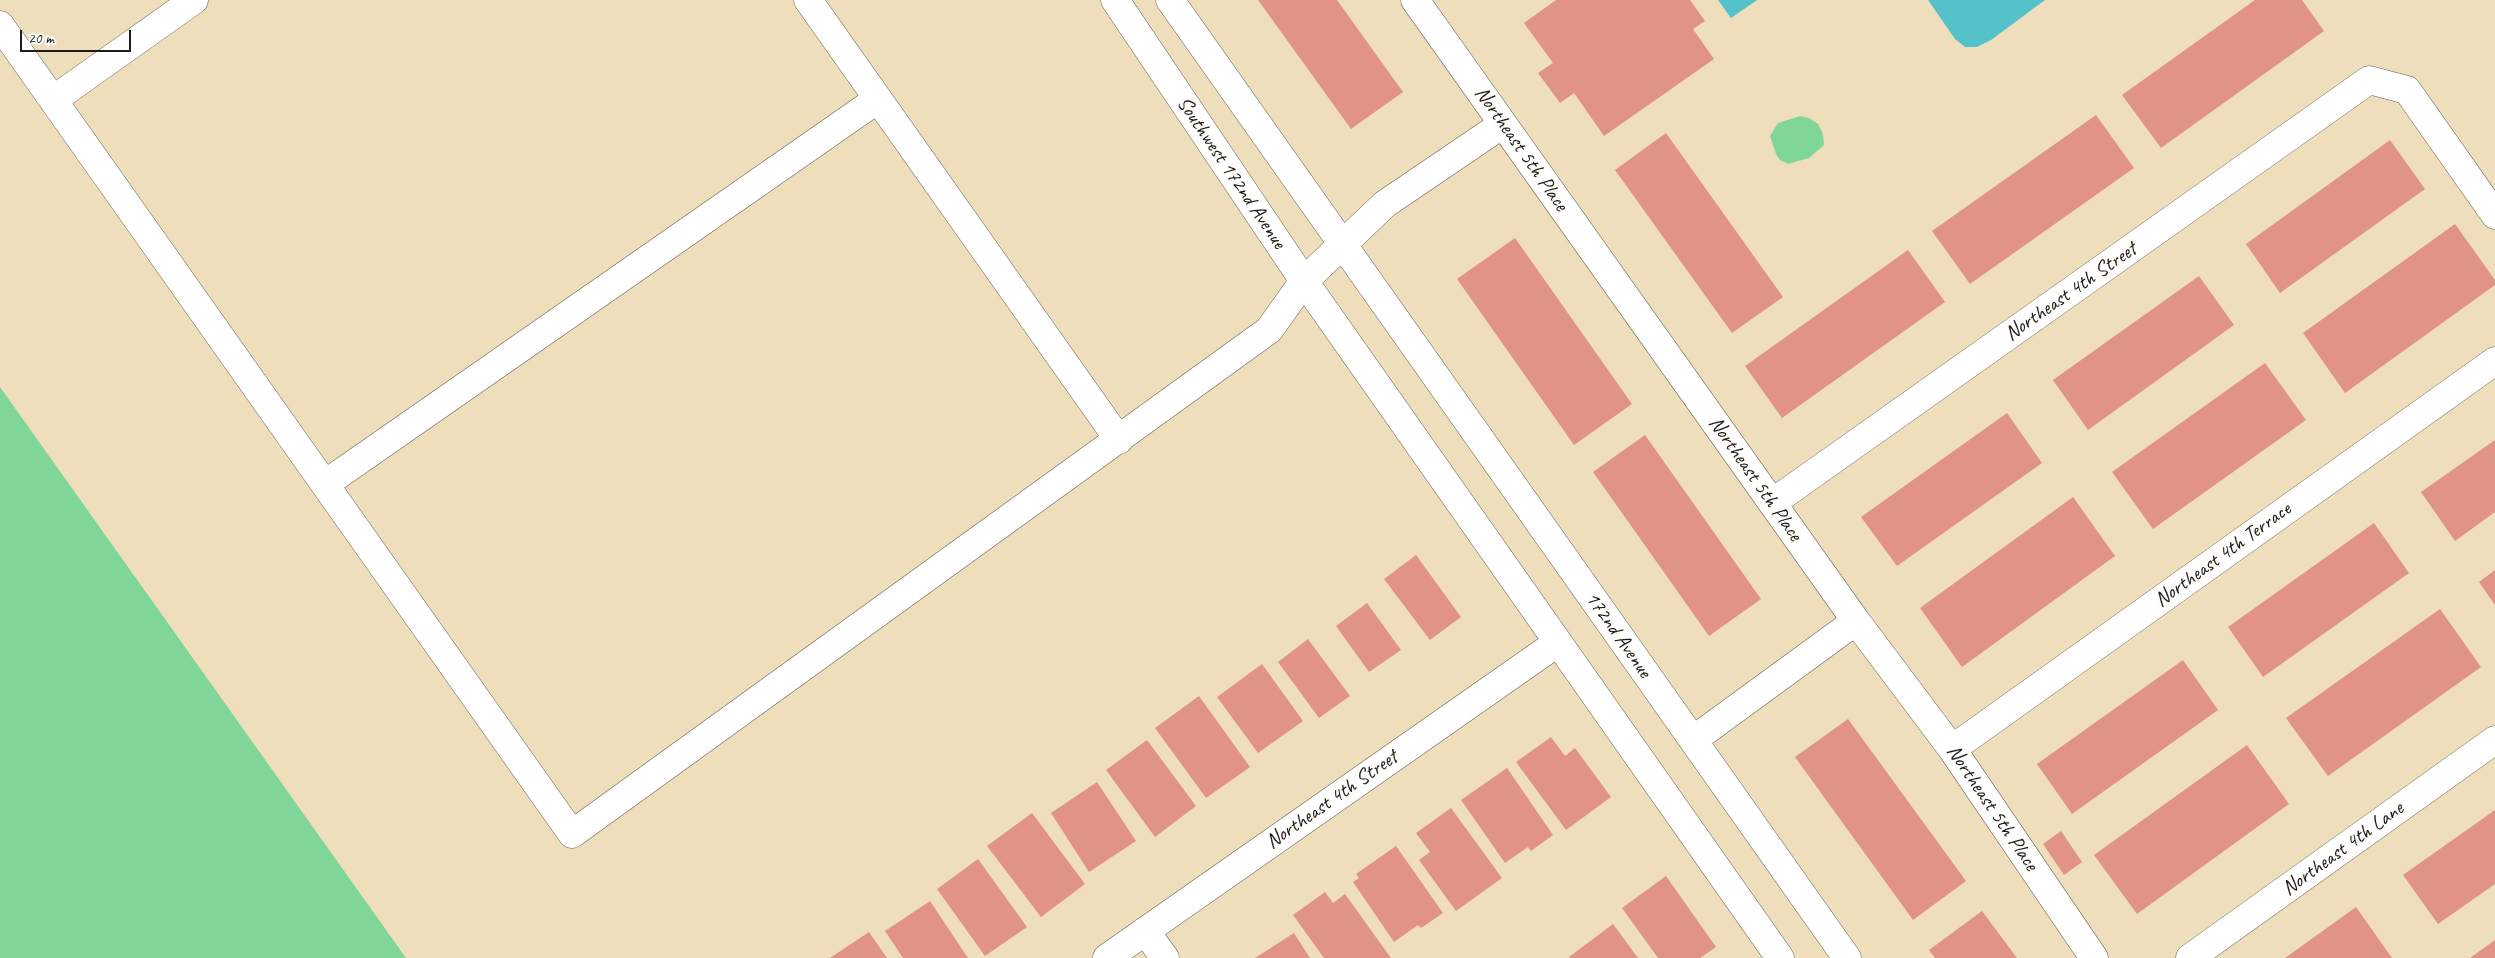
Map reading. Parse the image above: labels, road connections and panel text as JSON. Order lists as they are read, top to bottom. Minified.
{"streets":{"street":["Northeast 5th Place","Southwest 172nd Avenue","Northeast 4th Street","Northeast 4th Terrace","172nd Avenue","Northeast 4th Lane"]},"crossings":[["Northeast 5th Place","Northeast 4th Street"],["Northeast 5th Place","Northeast 4th Terrace"],["Southwest 172nd Avenue","Northeast 4th Street"]],"scale_bar":"20 m"}
